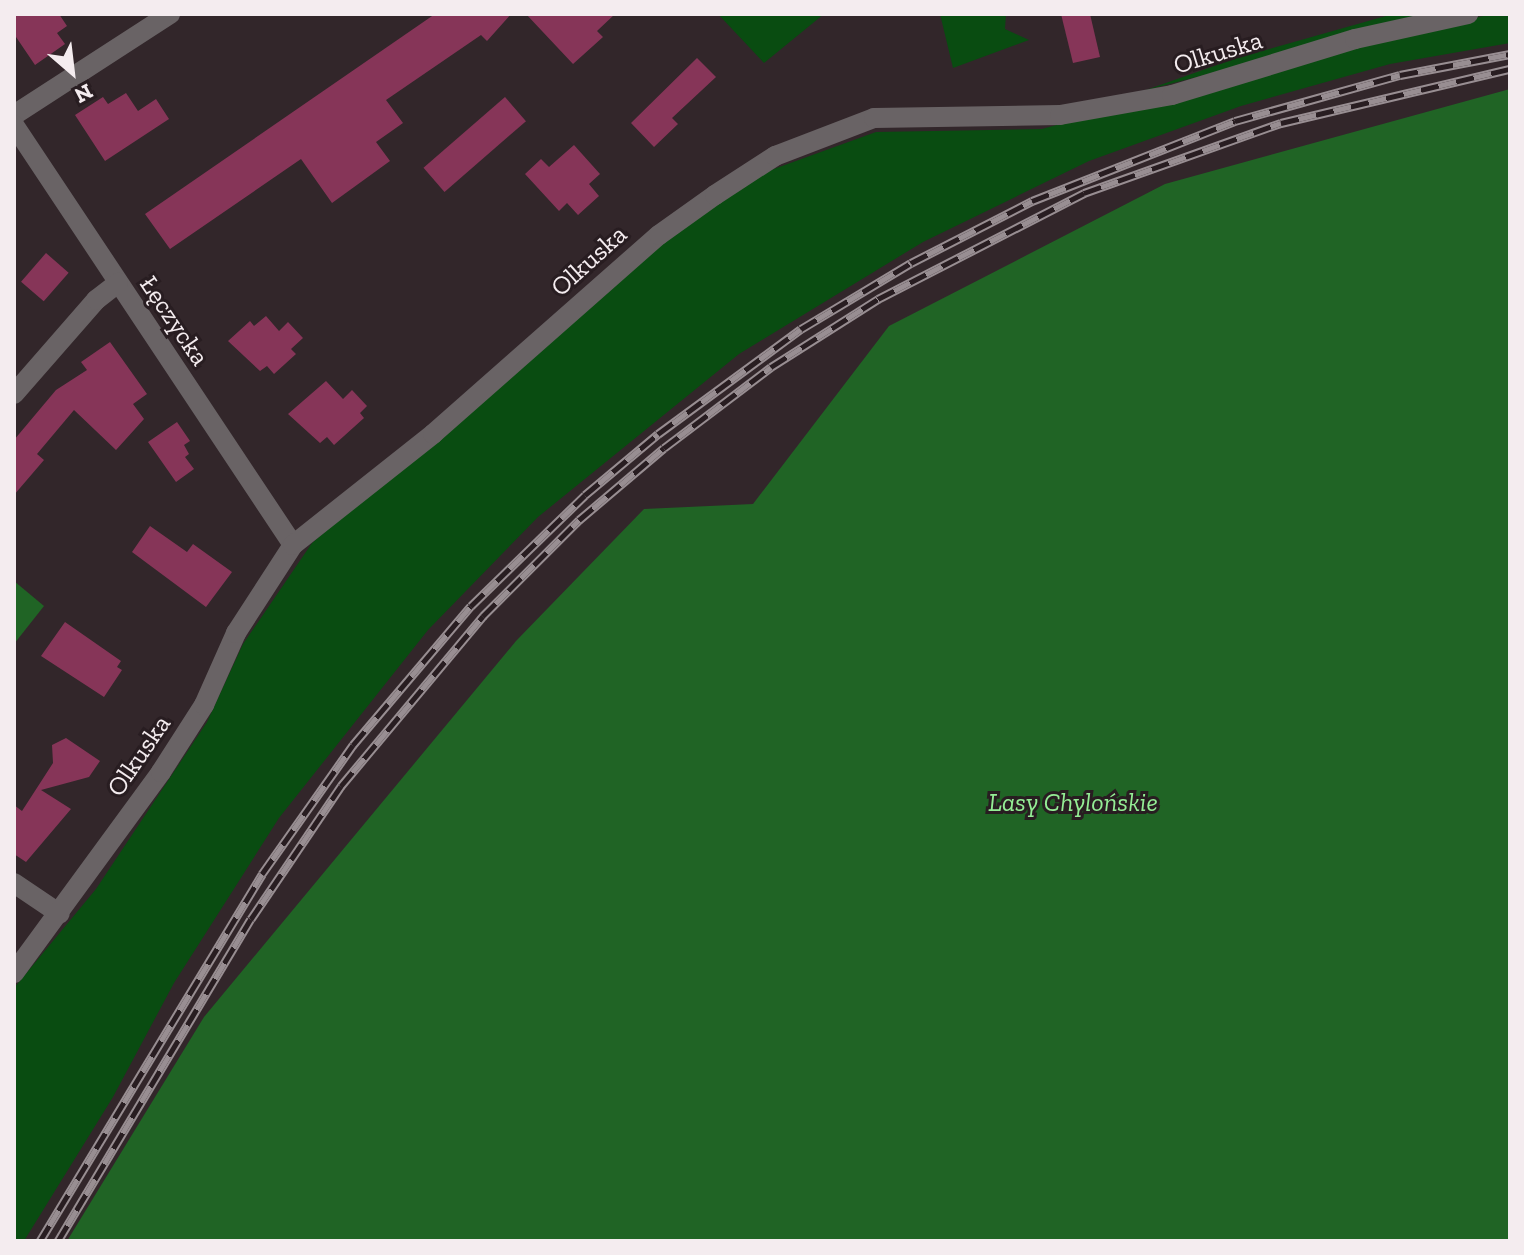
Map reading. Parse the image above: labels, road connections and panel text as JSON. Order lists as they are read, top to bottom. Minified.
{"streets":{"street":["Olkuska","Łęczycka"]},"crossings":[["Olkuska","Łęczycka"]],"parks":["Lasy Chylońskie"],"north":"bottom right"}
